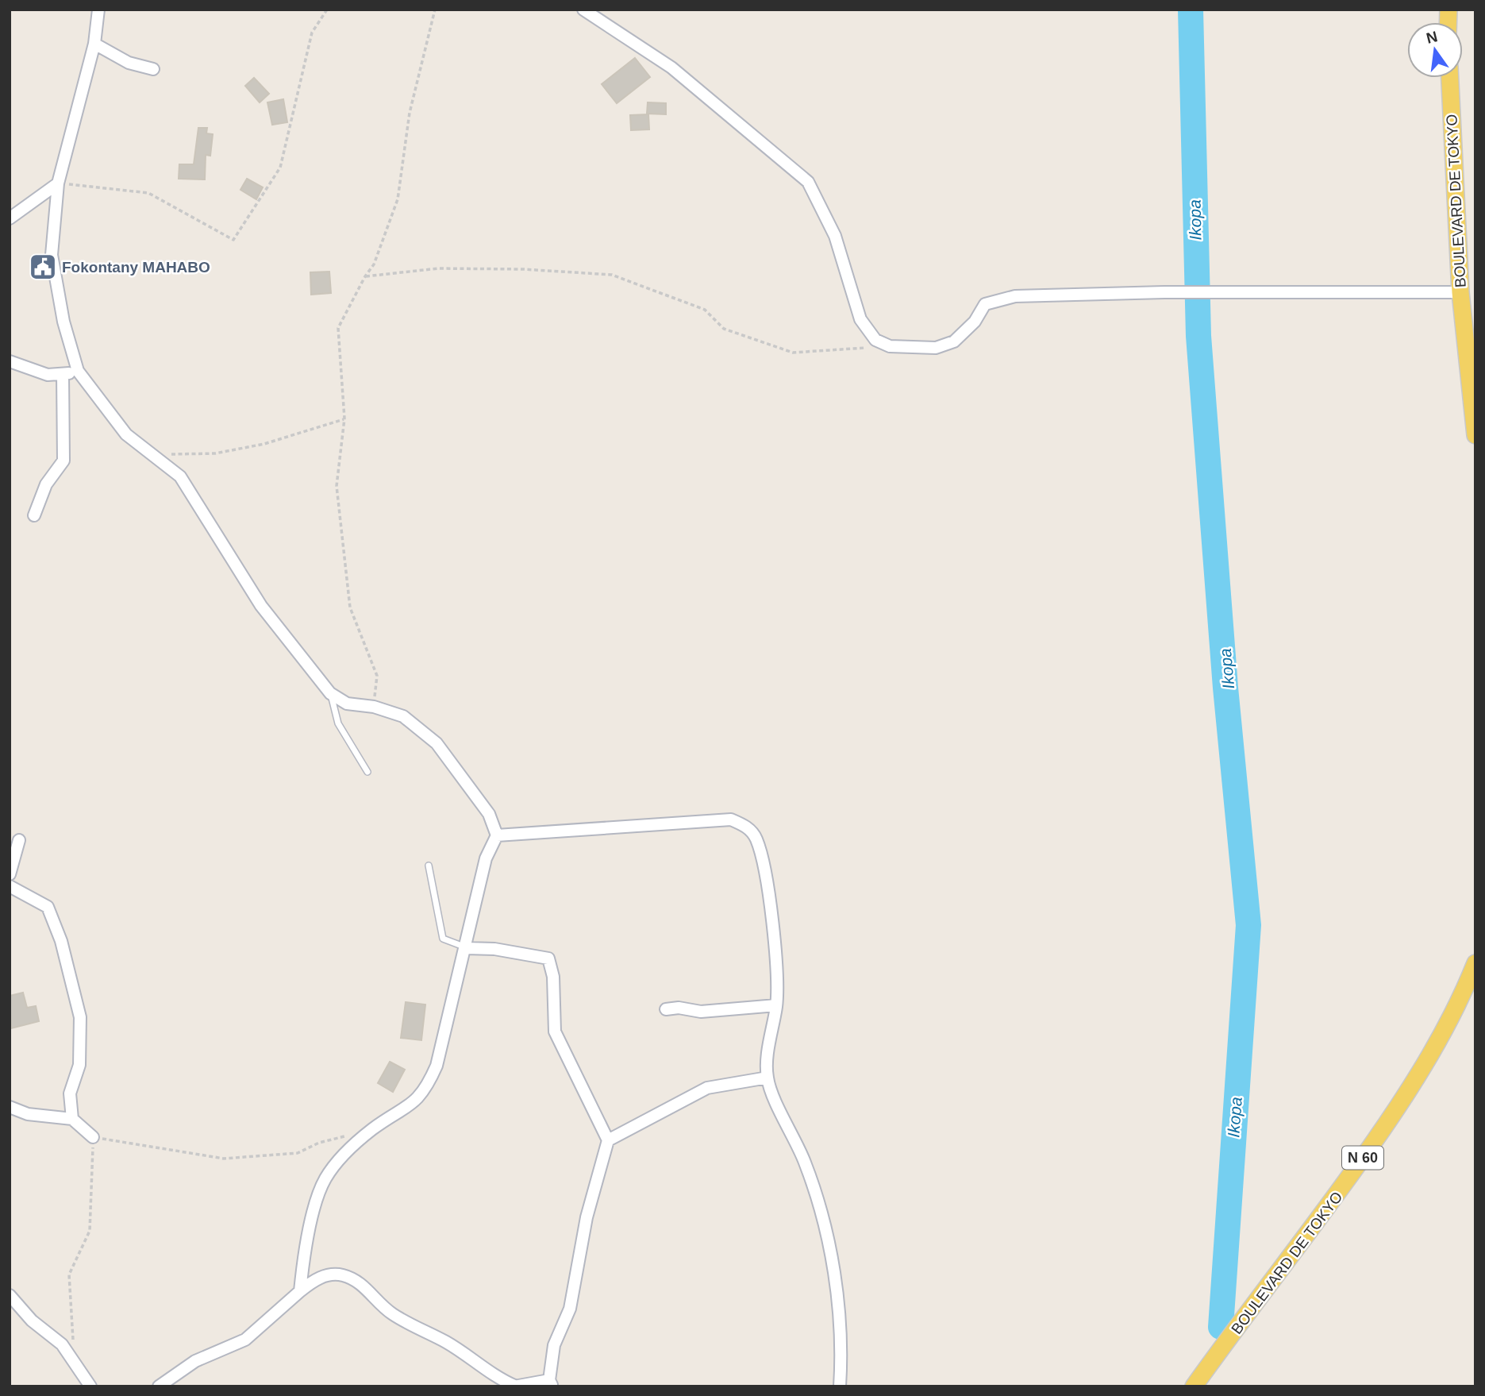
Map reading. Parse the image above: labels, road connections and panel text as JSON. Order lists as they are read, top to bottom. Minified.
{"streets":{"main road":["BOULEVARD DE TOKYO","N 60"]},"water":["Ikopa"],"places":{"public building":["Fokontany MAHABO"]},"north":"top"}
